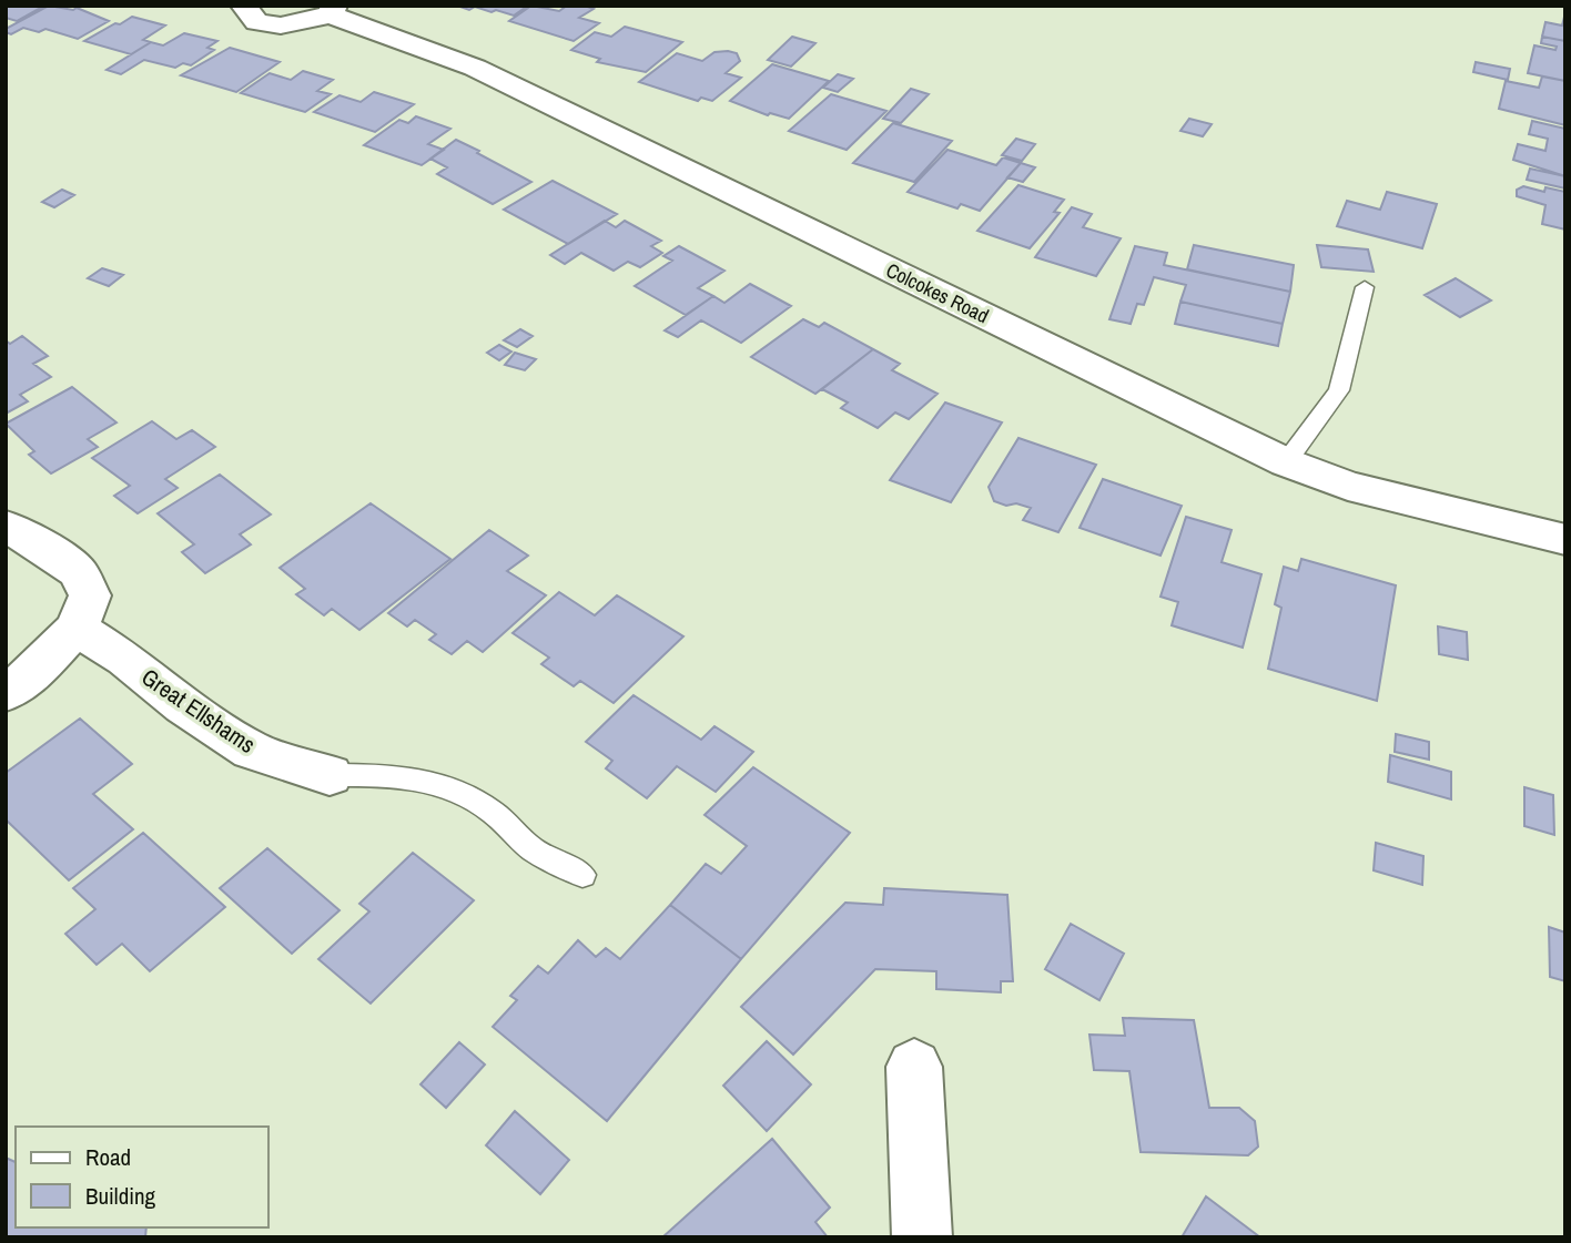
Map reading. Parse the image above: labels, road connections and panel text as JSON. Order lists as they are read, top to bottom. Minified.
{"streets":{"street":["Colcokes Road","Great Ellshams"]},"legend":["Road","Building"]}
